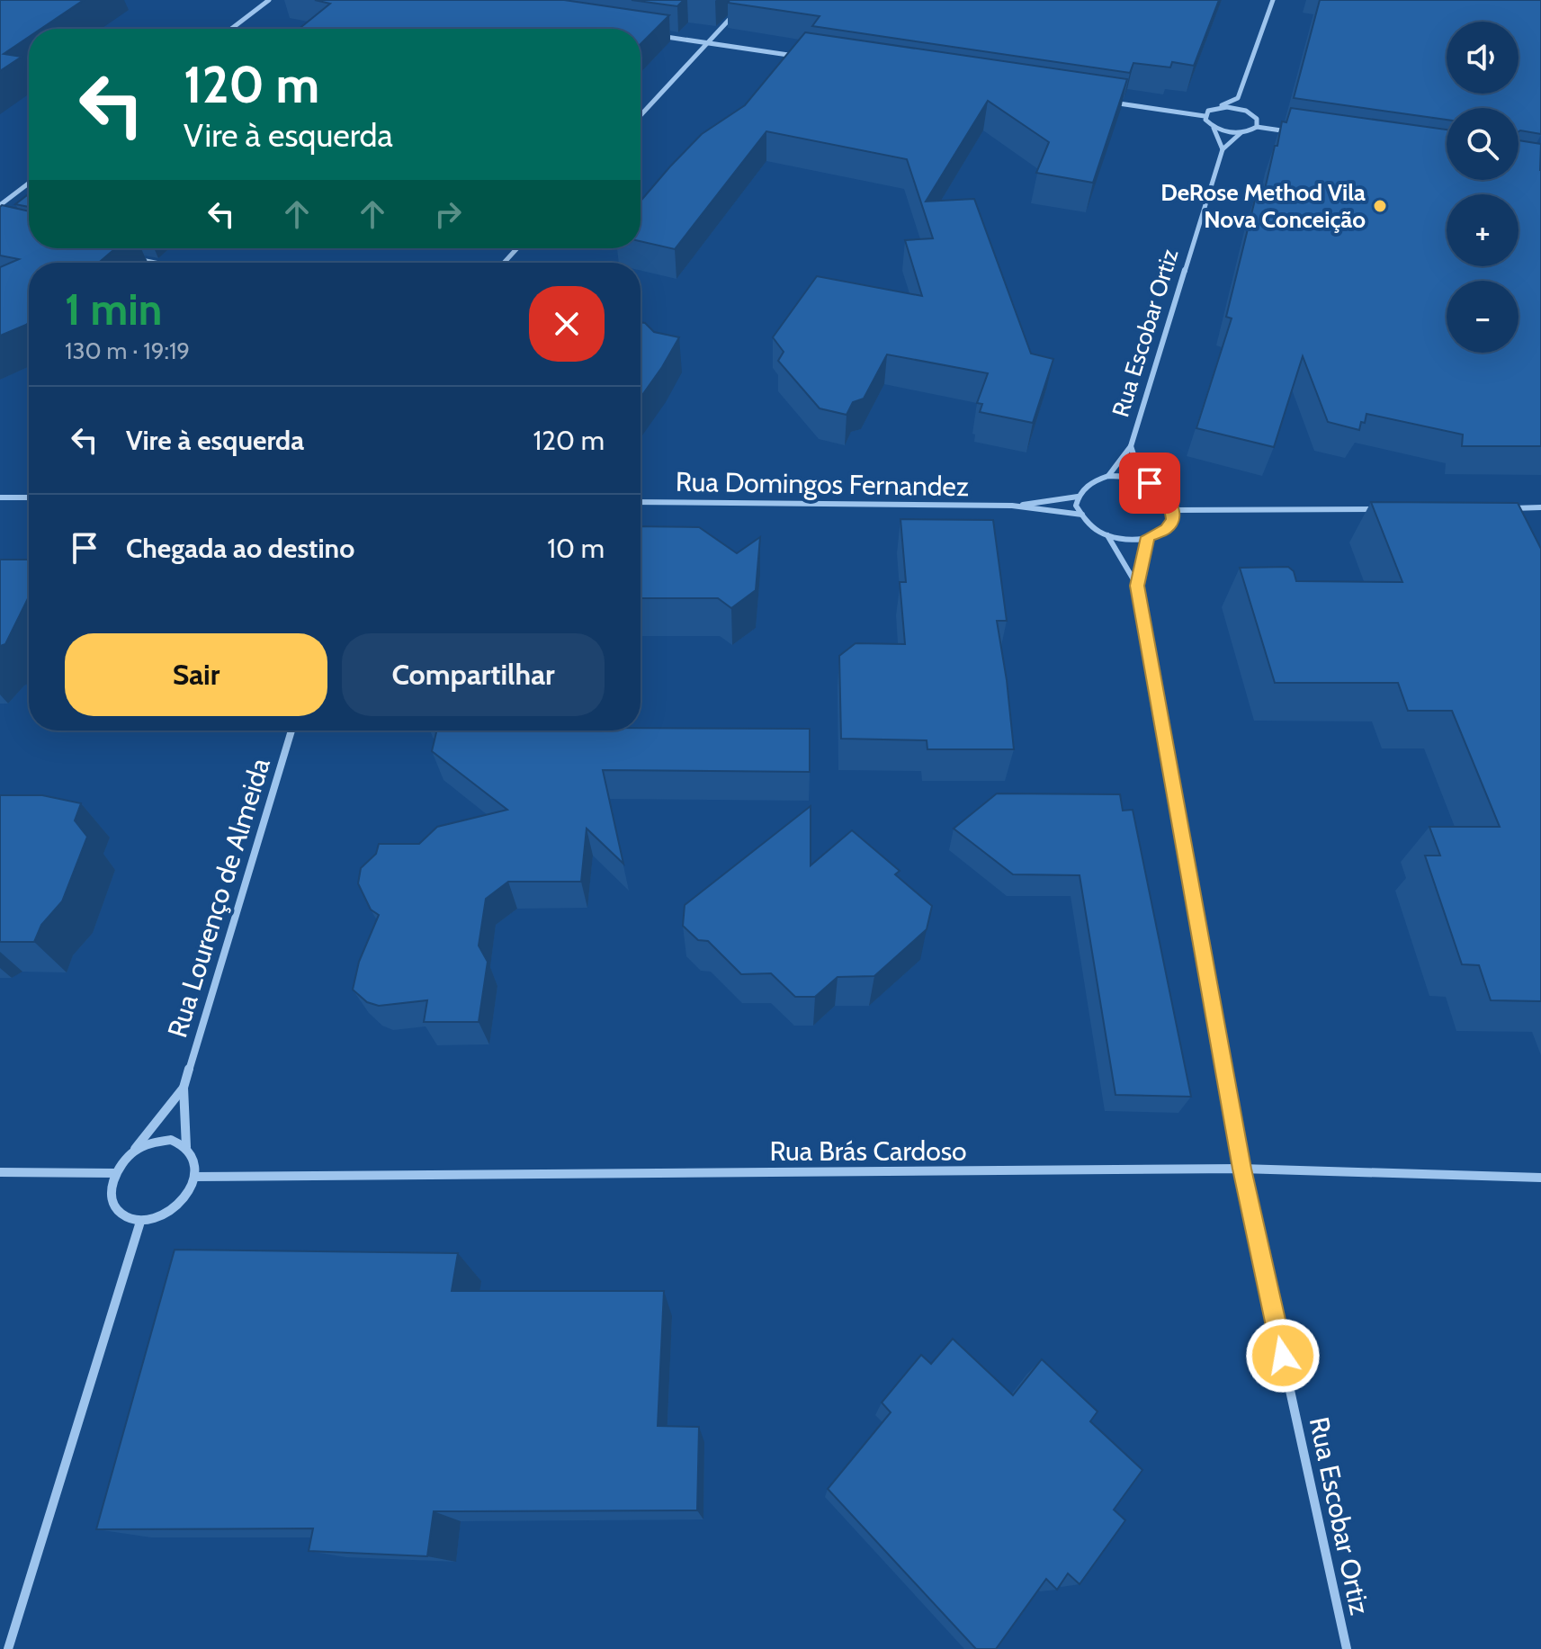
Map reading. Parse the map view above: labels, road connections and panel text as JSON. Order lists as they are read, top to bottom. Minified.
{"streets":{"street":["Rua Escobar Ortiz","Rua Domingos Fernandez","Rua Lourenço de Almeida","Rua Brás Cardoso"]},"crossings":[["Rua Escobar Ortiz","Rua Domingos Fernandez"],["Rua Escobar Ortiz","Rua Brás Cardoso"],["Rua Lourenço de Almeida","Rua Brás Cardoso"]],"places":["DeRose Method Vila Nova Conceição"],"page":{"map_buttons":["+","−"],"turn":["120 m","Vire à esquerda"],"heading":["1 min","130 m · 19:19"],"list":[{"name":"Vire à esquerda","value":"120 m"},{"name":"Chegada ao destino","value":"10 m"}],"buttons":["Sair","Compartilhar"]}}
